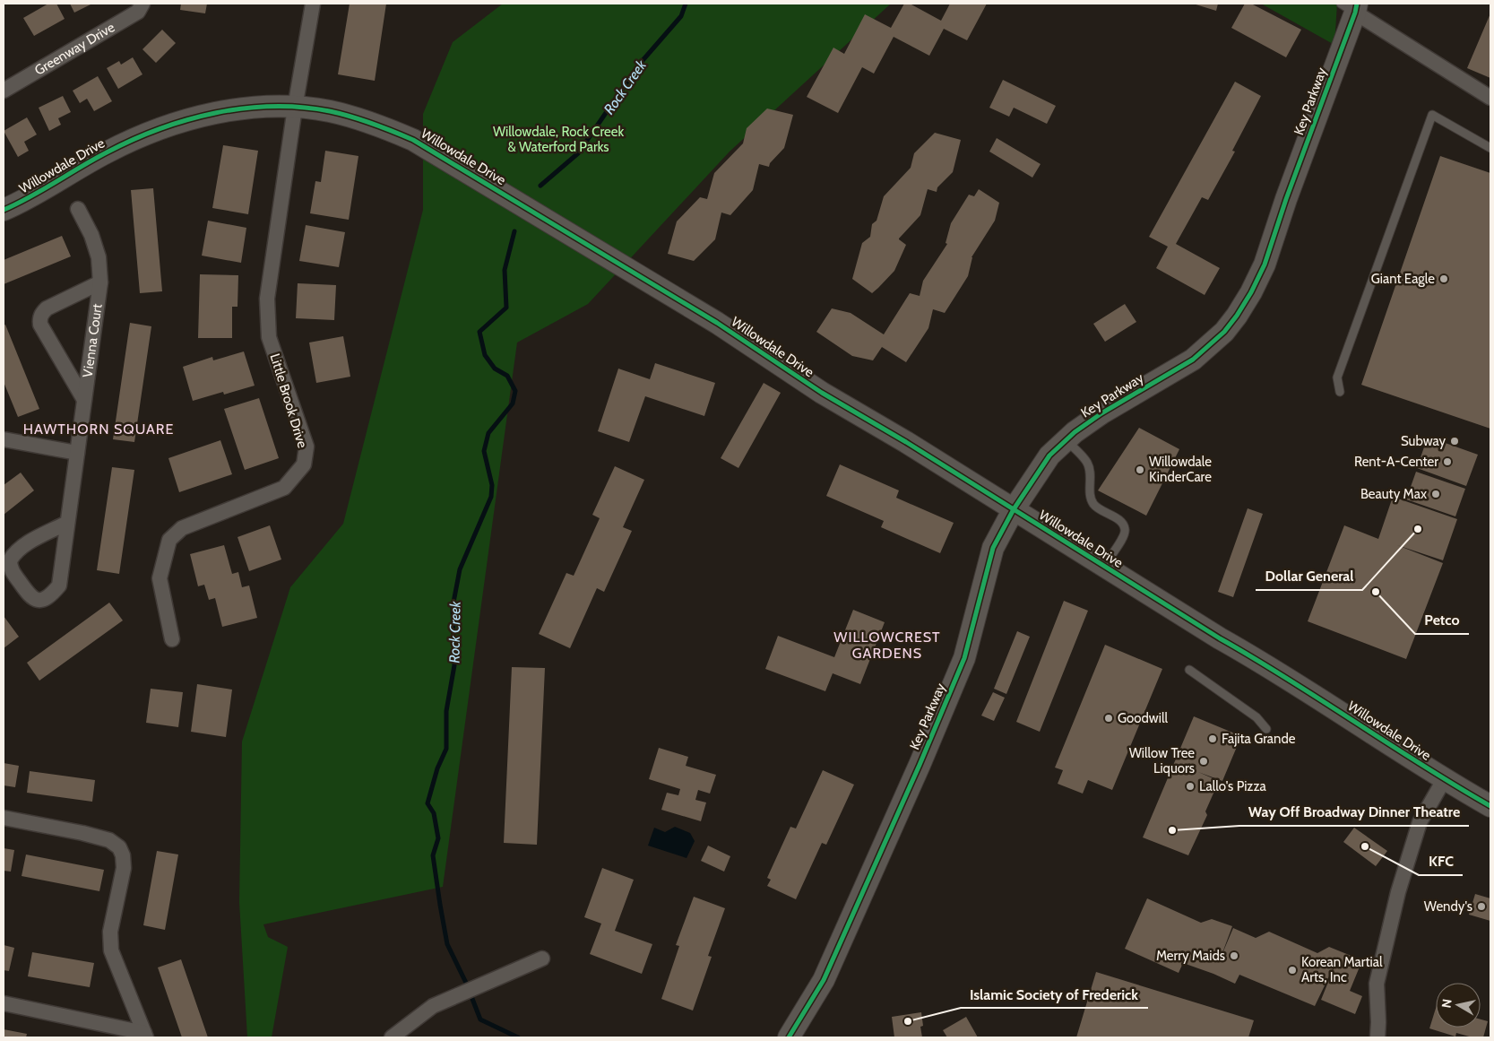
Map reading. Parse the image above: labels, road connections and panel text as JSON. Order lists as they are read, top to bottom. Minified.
{"streets":{"street":["Greenway Drive","Key Parkway","Willowdale Drive","Vienna Court","Little Brook Drive"]},"crossings":[["Key Parkway","Willowdale Drive"],["Willowdale Drive","Little Brook Drive"]],"districts":["HAWTHORN SQUARE","WILLOWCREST GARDENS"],"water":["Rock Creek"],"parks":["Willowdale, Rock Creek & Waterford Parks"],"places":["Giant Eagle","Subway","Rent-A-Center","Willowdale KinderCare","Beauty Max","Dollar General","Petco","Goodwill","Fajita Grande","Willow Tree Liquors","Lallo's Pizza","Way Off Broadway Dinner Theatre","KFC","Wendy's","Merry Maids","Korean Martial Arts, Inc","Islamic Society of Frederick"],"north":"left"}
